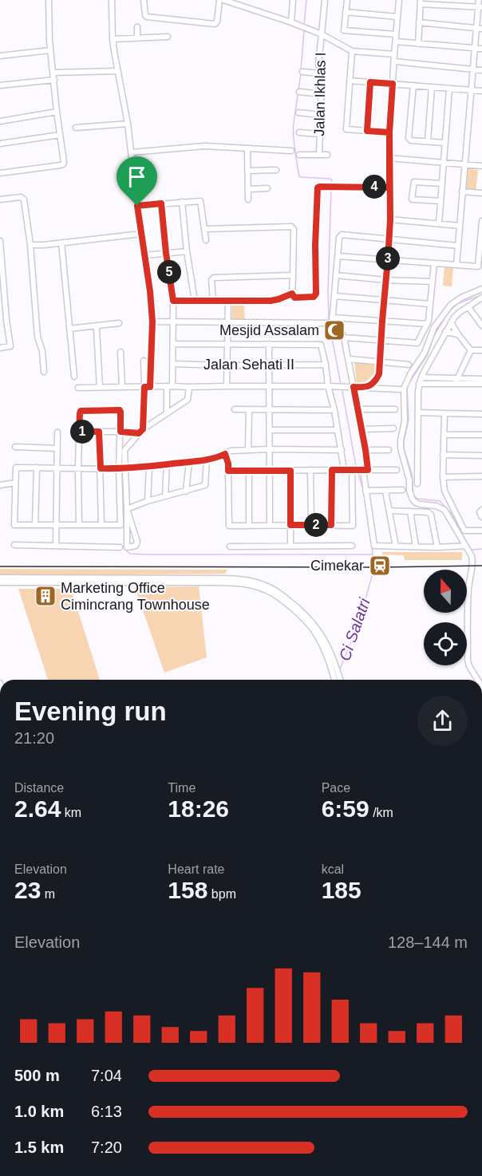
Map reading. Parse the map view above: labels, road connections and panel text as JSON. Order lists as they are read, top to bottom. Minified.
{"streets":{"street":["Jalan Ikhlas I","Jalan Sehati II"]},"water":["Ci Salatri"],"places":{"mosque":["Mesjid Assalam"],"station":["Cimekar"],"building":["Marketing Office Cimincrang Townhouse"]},"north":"top","page":{"pins":["4","3","5","1","2"],"heading":["Evening run","21:20"],"stats":[["Distance","2.64 km"],["Time","18:26"],["Pace","6:59 /km"],["Elevation","23 m"],["Heart rate","158 bpm"],["kcal","185"]],"chart":["Elevation","128–144 m"],"list":[{"name":"500 m","note":"7:04"},{"name":"1.0 km","note":"6:13"},{"name":"1.5 km","note":"7:20"}]}}
